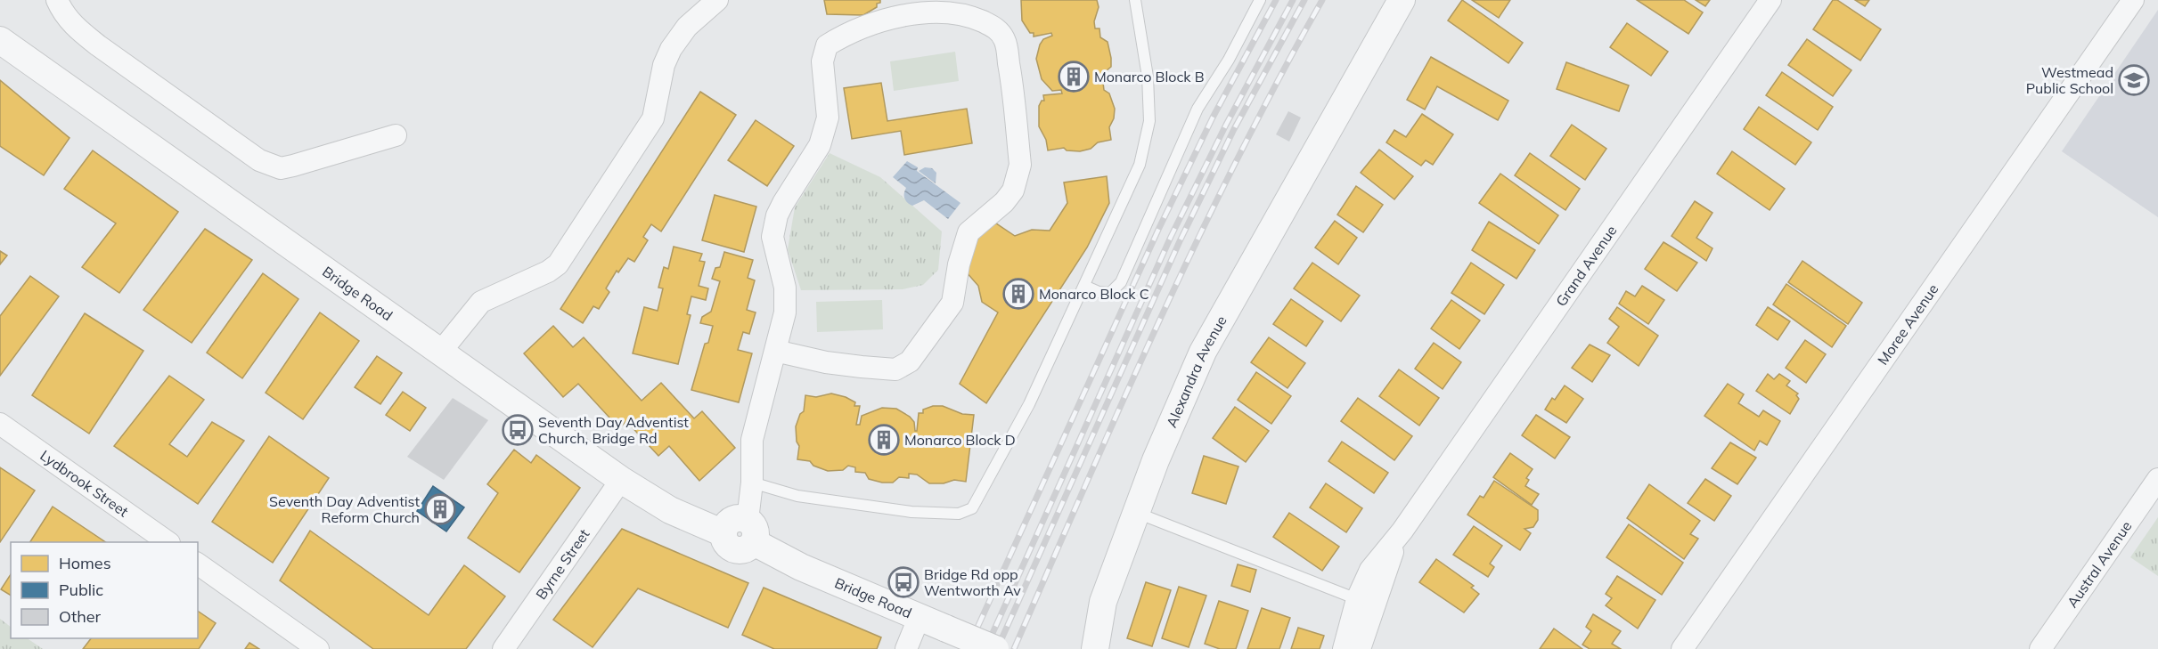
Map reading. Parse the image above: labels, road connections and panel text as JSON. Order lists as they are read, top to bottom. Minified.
{"streets":{"street":["Grand Avenue","Bridge Road","Moree Avenue","Alexandra Avenue","Lydbrook Street","Byrne Street","Austral Avenue"]},"crossings":[["Bridge Road","Byrne Street"]],"places":{"building":["Monarco Block B","Monarco Block C","Monarco Block D","Seventh Day Adventist Reform Church"],"school or university":["Westmead Public School"],"bus stop":["Seventh Day Adventist Church, Bridge Rd","Bridge Rd opp Wentworth Av"]},"legend":["Homes","Public","Other"]}
